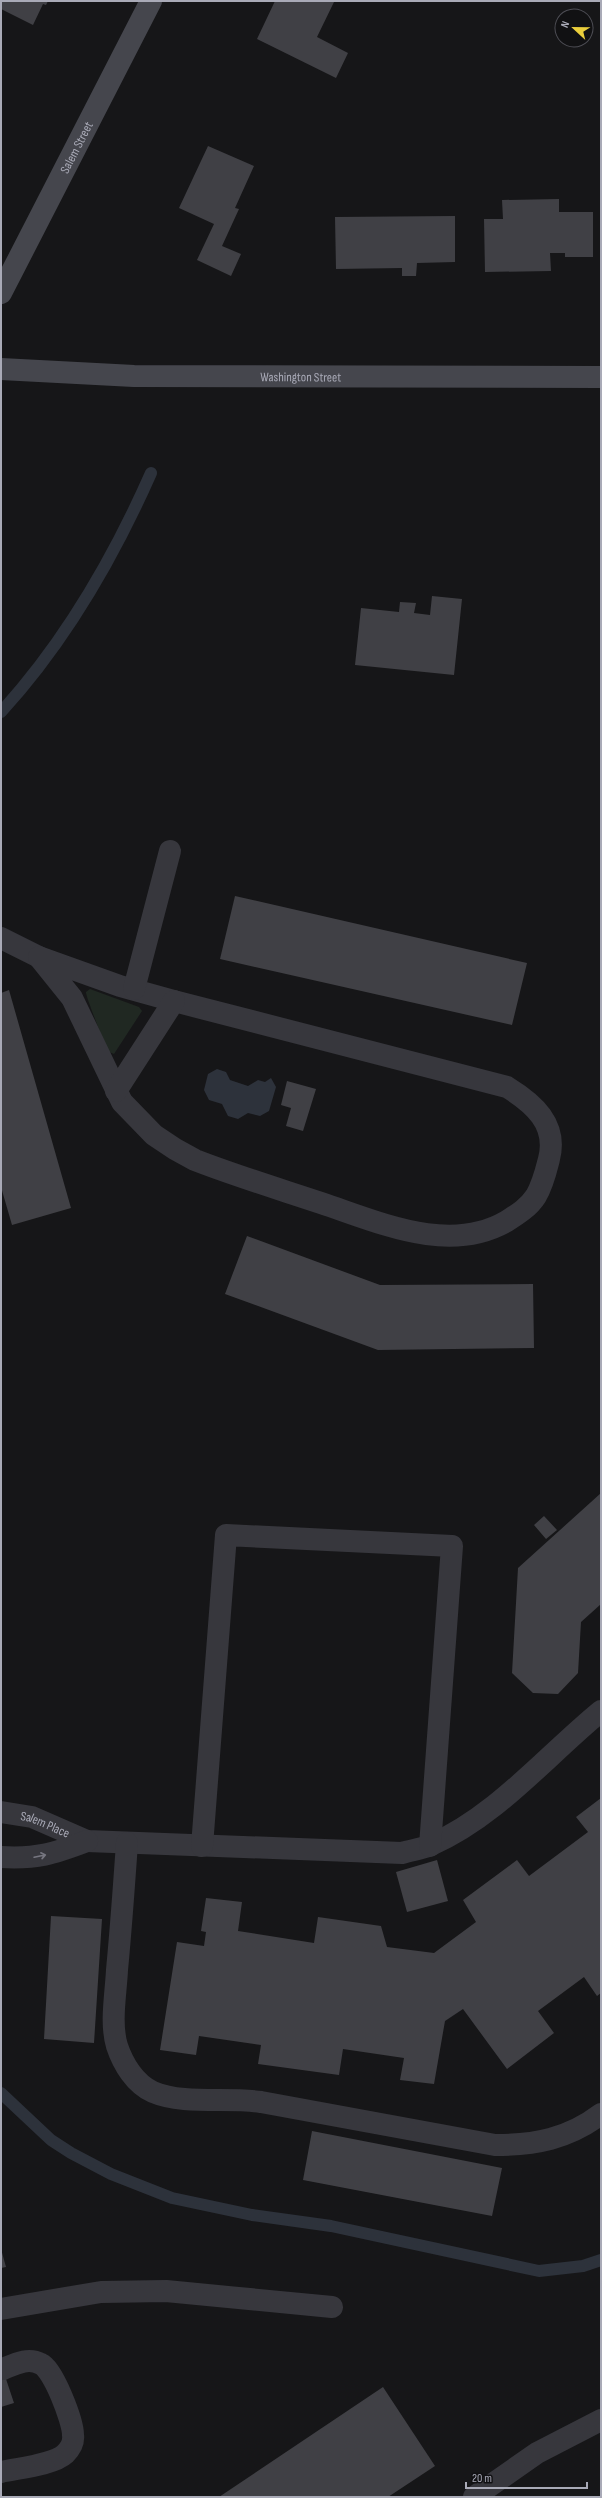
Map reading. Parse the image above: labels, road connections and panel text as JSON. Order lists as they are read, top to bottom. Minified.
{"streets":{"main road":["Salem Street","Washington Street"],"street":["Salem Place"]},"scale_bar":"20 m","north":"left"}
